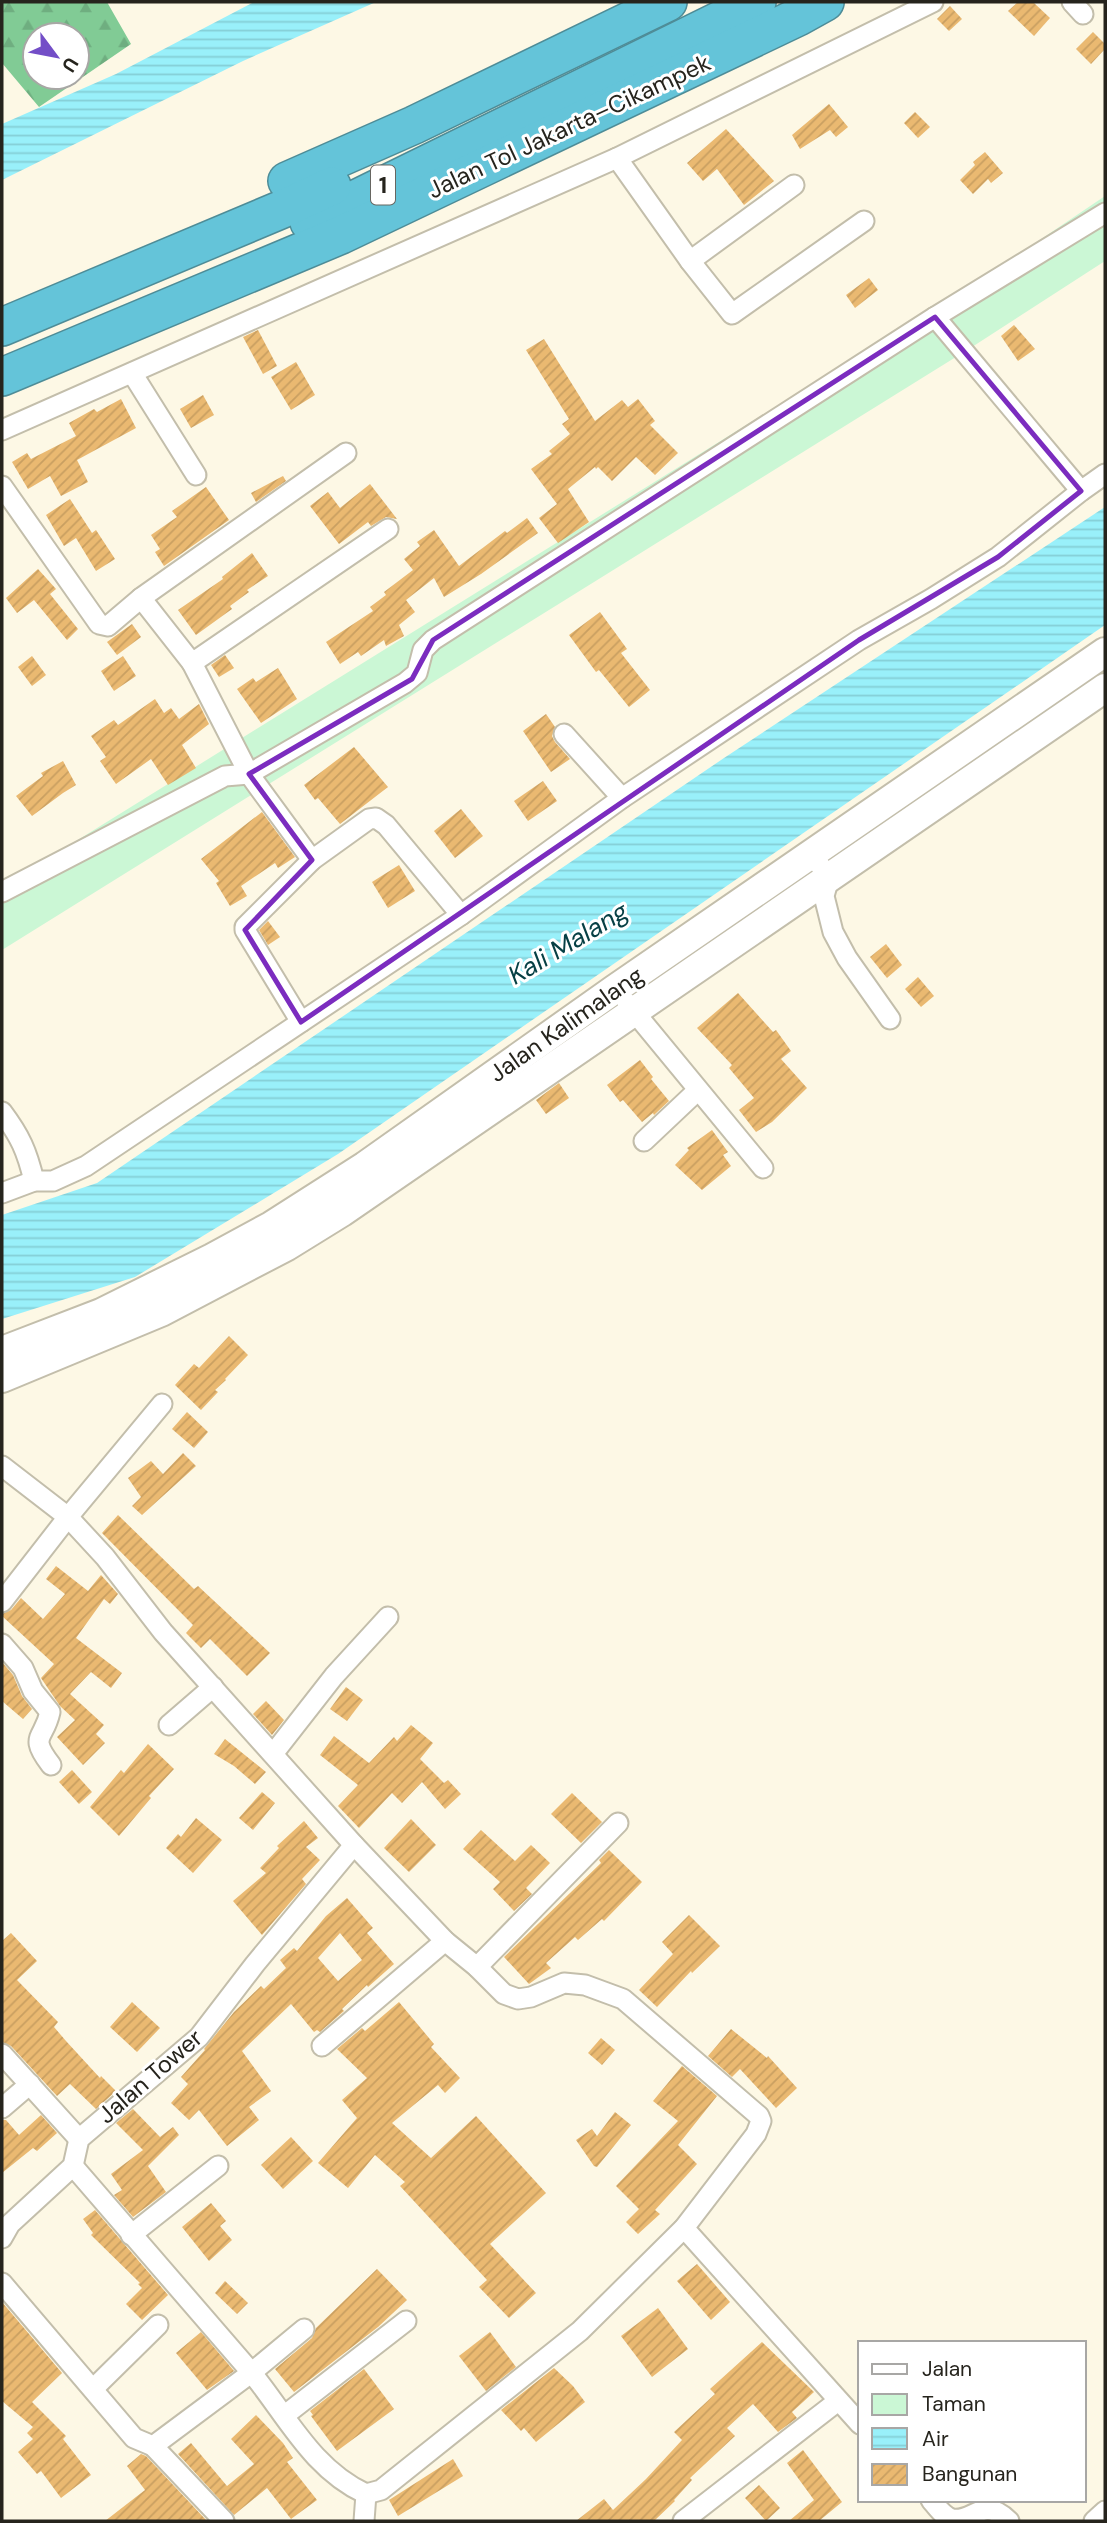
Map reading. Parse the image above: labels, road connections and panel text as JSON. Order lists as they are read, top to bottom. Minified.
{"streets":{"highway":["Jalan Tol Jakarta–Cikampek","1"],"main road":["Jalan Kalimalang"],"street":["Jalan Tower"]},"water":["Kali Malang"],"legend":["Jalan","Taman","Air","Bangunan"],"north":"bottom right"}
